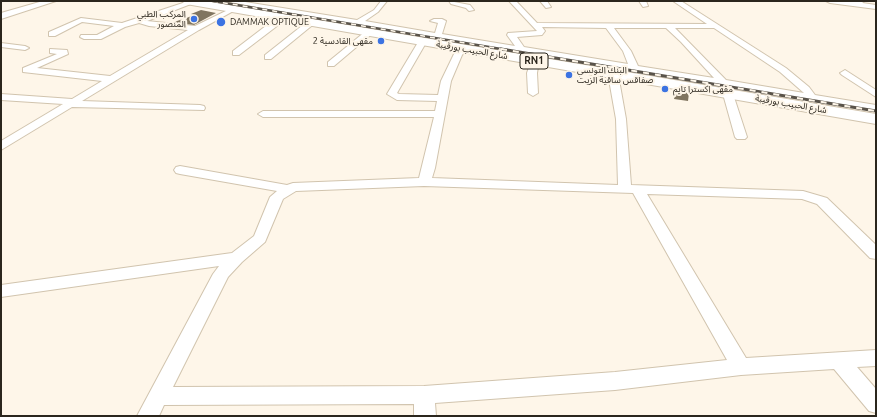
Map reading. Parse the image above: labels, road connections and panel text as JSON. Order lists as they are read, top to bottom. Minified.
{"streets":{"main road":["شارع الحبيب بورقيبة","RN1"]},"places":["المركب الطبي المنصور","DAMMAK OPTIQUE","مقهى القادسية 2","البنك التونسي صفاقس ساقية الزيت","مقهى اكسترا تايم"]}
